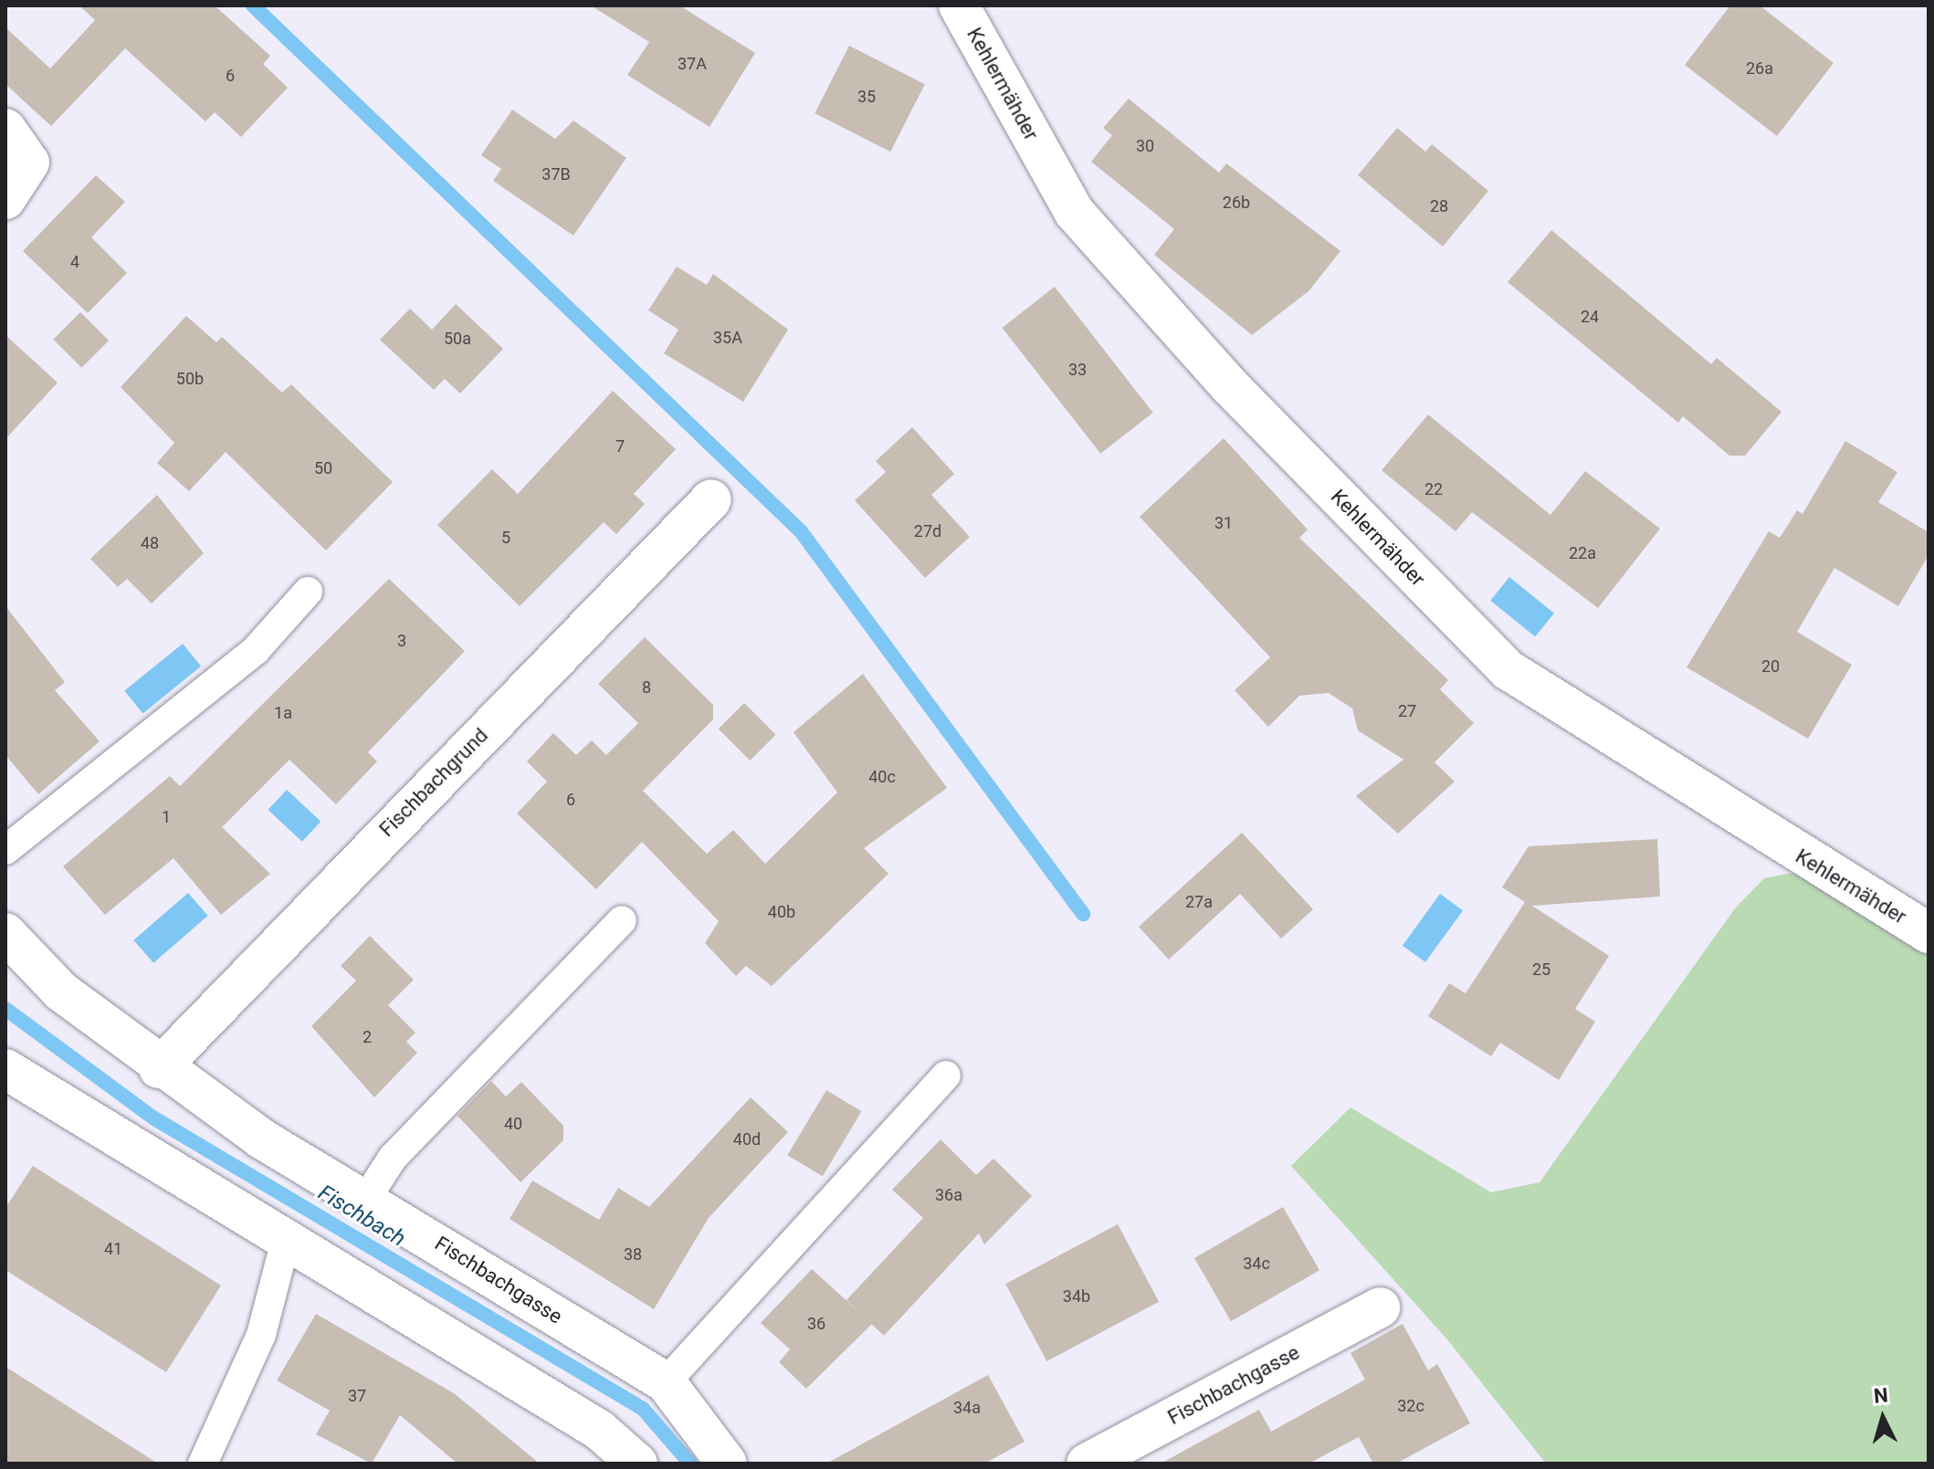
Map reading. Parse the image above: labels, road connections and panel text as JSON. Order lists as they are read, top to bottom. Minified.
{"streets":{"street":["Kehlermähder","Fischbachgrund","Fischbachgasse"]},"crossings":[["Fischbachgrund","Fischbachgasse"]],"water":["Fischbach"],"house_numbers":["37A","26a","6","35","30","37B","26b","28","4","24","35A","50a","33","50b","7","50","22","31","27d","5","48","22a","3","20","8","27","1a","40c","6","1","27a","40b","25","2","40","40d","36a","41","38","34c","34b","36","37","32c","34a"],"north":"top"}
